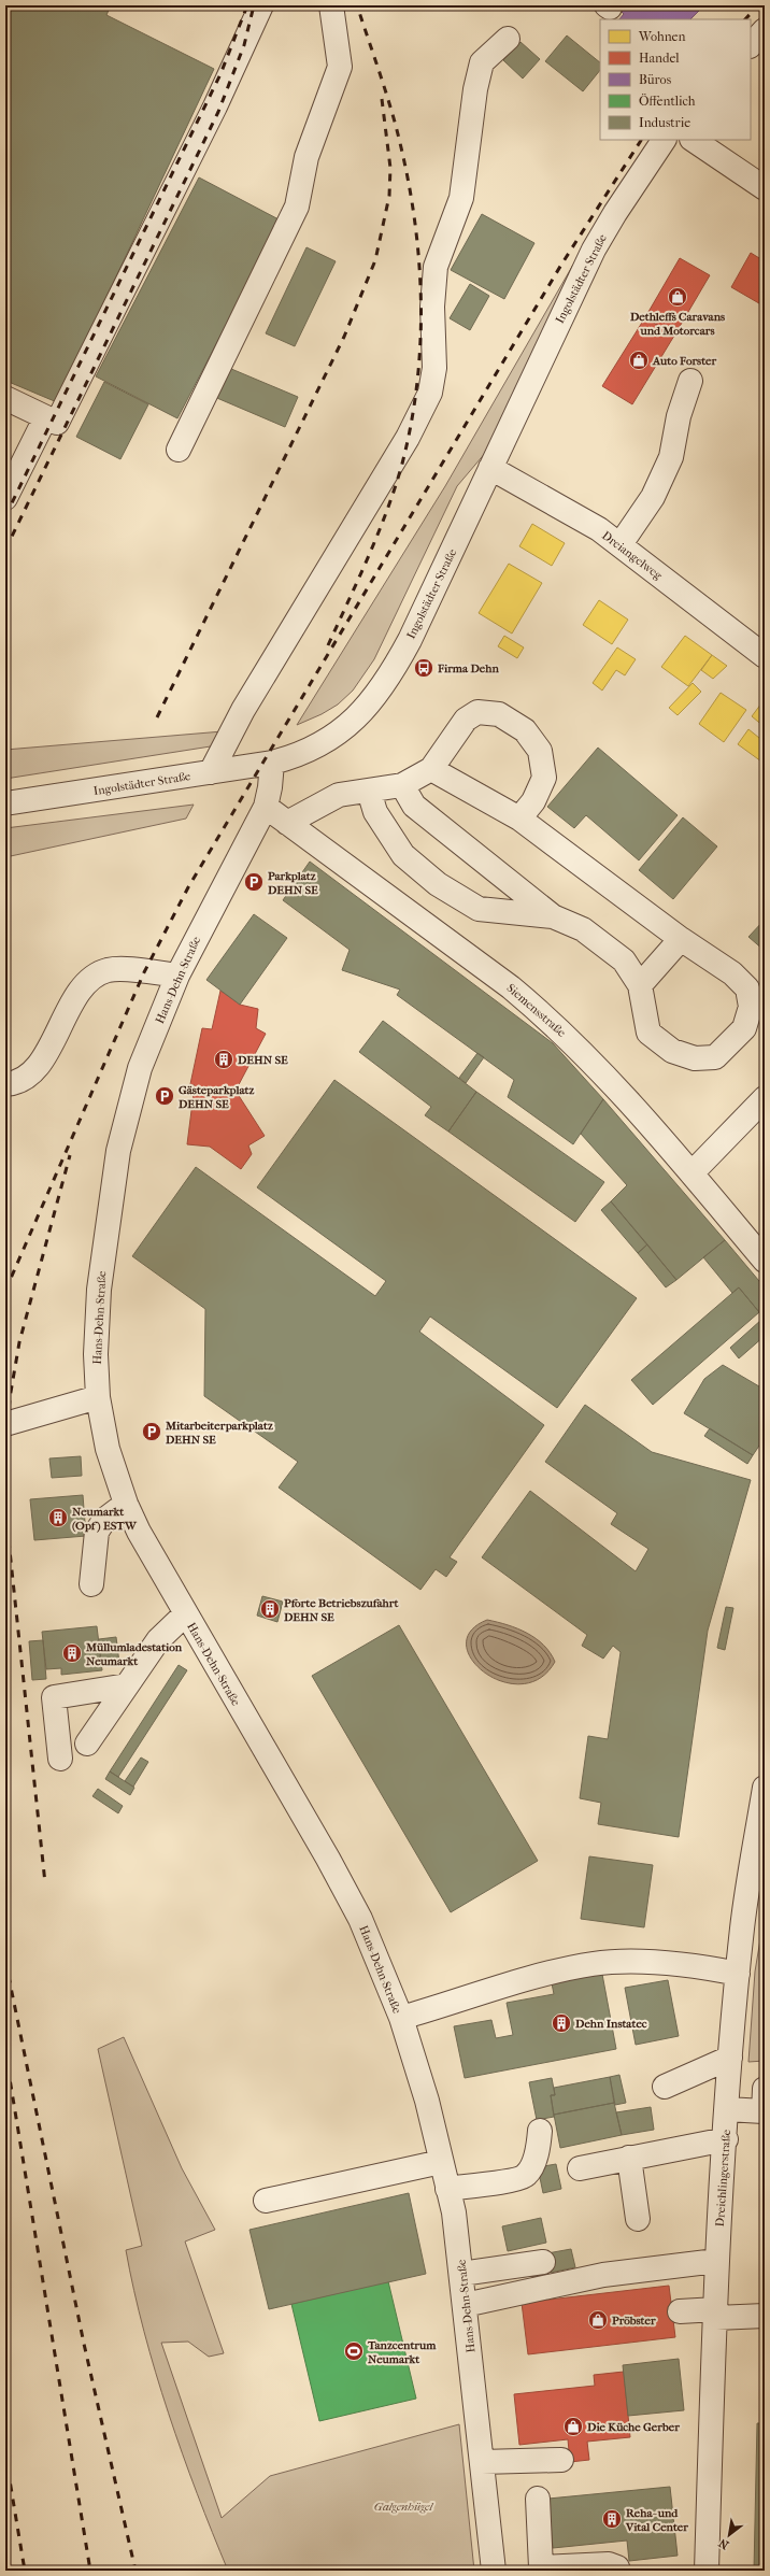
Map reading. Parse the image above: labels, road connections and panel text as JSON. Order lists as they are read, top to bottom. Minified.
{"streets":{"street":["Ingolstädter Straße","Dreiangelweg","Hans-Dehn-Straße","Siemensstraße","Dreichlingerstraße"]},"crossings":[["Ingolstädter Straße","Dreiangelweg"],["Ingolstädter Straße","Hans-Dehn-Straße"],["Hans-Dehn-Straße","Siemensstraße"]],"parks":["Galgenhügel"],"places":{"shop":["Dethleffs Caravans und Motorcars","Auto Forster","Pröbster","Die Küche Gerber"],"bus stop":["Firma Dehn"],"parking":["Parkplatz DEHN SE","Gästeparkplatz DEHN SE","Mitarbeiterparkplatz DEHN SE"],"building":["DEHN SE","Neumarkt (Opf) ESTW","Pforte Betriebszufahrt DEHN SE","Müllumladestation Neumarkt","Dehn Instatec","Reha- und Vital Center"],"sports":["Tanzcentrum Neumarkt"]},"legend":["Wohnen","Handel","Büros","Öffentlich","Industrie"],"north":"bottom left"}
